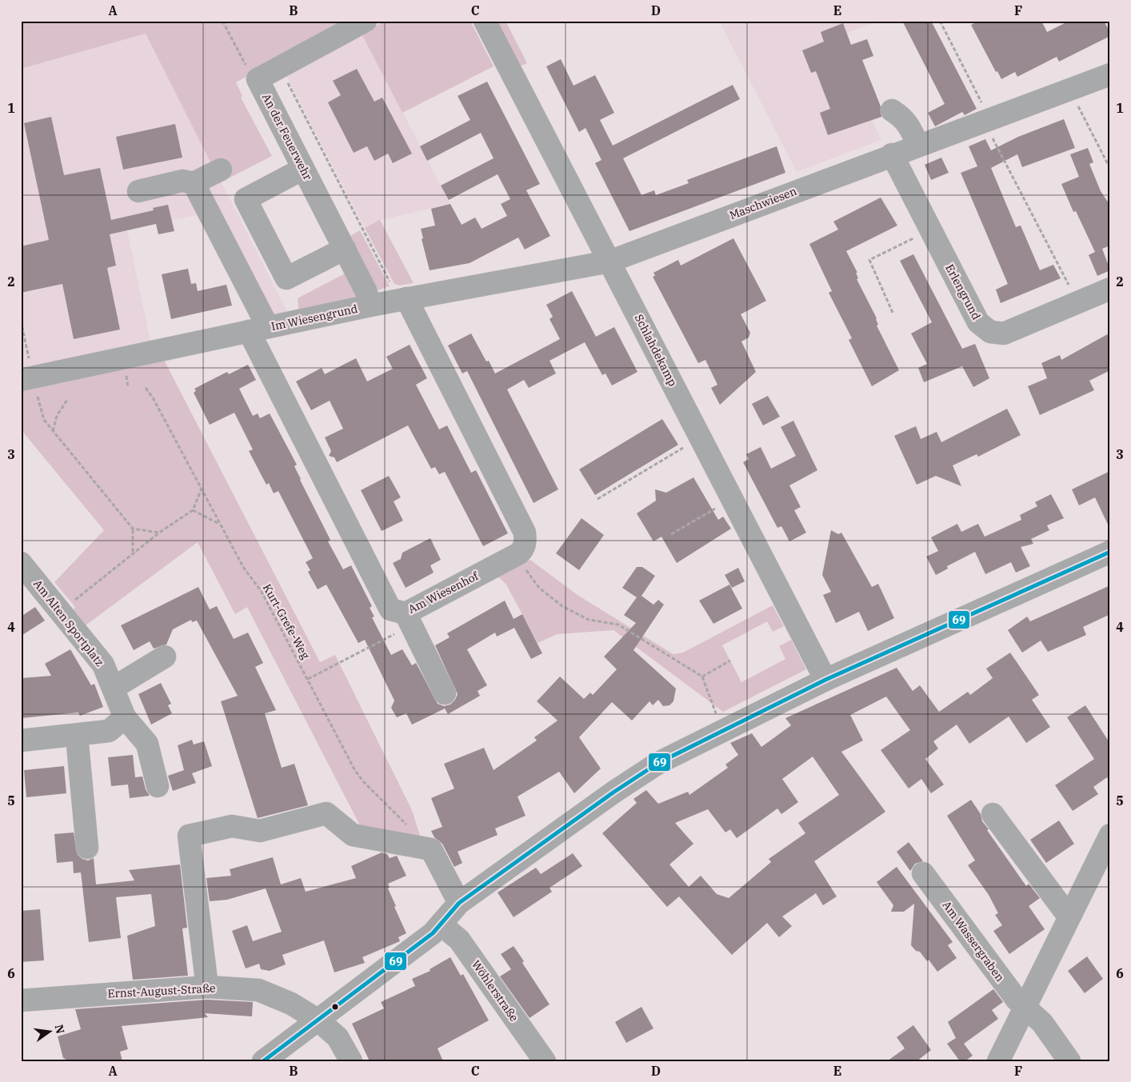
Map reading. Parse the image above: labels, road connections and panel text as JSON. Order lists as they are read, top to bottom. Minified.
{"streets":{"street":["An der Feuerwehr","Maschwiesen","Erlengrund","Im Wiesengrund","Schlahdekamp","Am Wiesenhof","Am Alten Sportplatz","Am Wassergraben","Ernst-August-Straße","Wöhlerstraße"],"path":["Kurt-Grefe-Weg"]},"crossings":[["An der Feuerwehr","Im Wiesengrund"],["Maschwiesen","Erlengrund"],["Maschwiesen","Im Wiesengrund"],["Maschwiesen","Schlahdekamp"],["Im Wiesengrund","Schlahdekamp"],["Im Wiesengrund","Am Wiesenhof"]],"lines":["transit line 69"],"north":"right","grid":{"columns":["A","B","C","D","E","F"],"rows":["1","2","3","4","5","6"]}}
